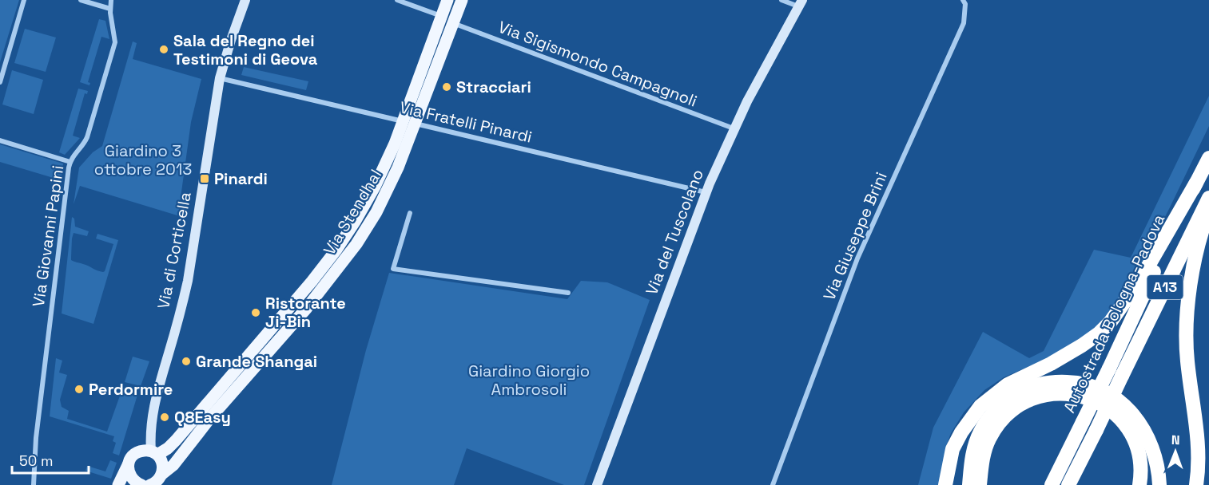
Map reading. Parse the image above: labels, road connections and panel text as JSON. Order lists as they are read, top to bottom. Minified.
{"streets":{"highway":["A13","Autostrada Bologna-Padova"],"main road":["Via Stendhal"],"street":["Via Sigismondo Campagnoli","Via Fratelli Pinardi","Via del Tuscolano","Via Giovanni Papini","Via Giuseppe Brini","Via di Corticella"]},"crossings":[["Via Sigismondo Campagnoli","Via Stendhal"],["Via Sigismondo Campagnoli","Via del Tuscolano"],["Via Fratelli Pinardi","Via Stendhal"],["Via Fratelli Pinardi","Via del Tuscolano"],["Via Fratelli Pinardi","Via di Corticella"],["Via Stendhal","Via di Corticella"]],"parks":["Giardino 3 ottobre 2013","Giardino Giorgio Ambrosoli"],"places":{"other":["Sala del Regno dei Testimoni di Geova","Stracciari","Ristorante Ji-Bin","Grande Shangai","Perdormire","Q8Easy"],"transit":["Pinardi"]},"scale_bar":"50 m","north":"top"}
